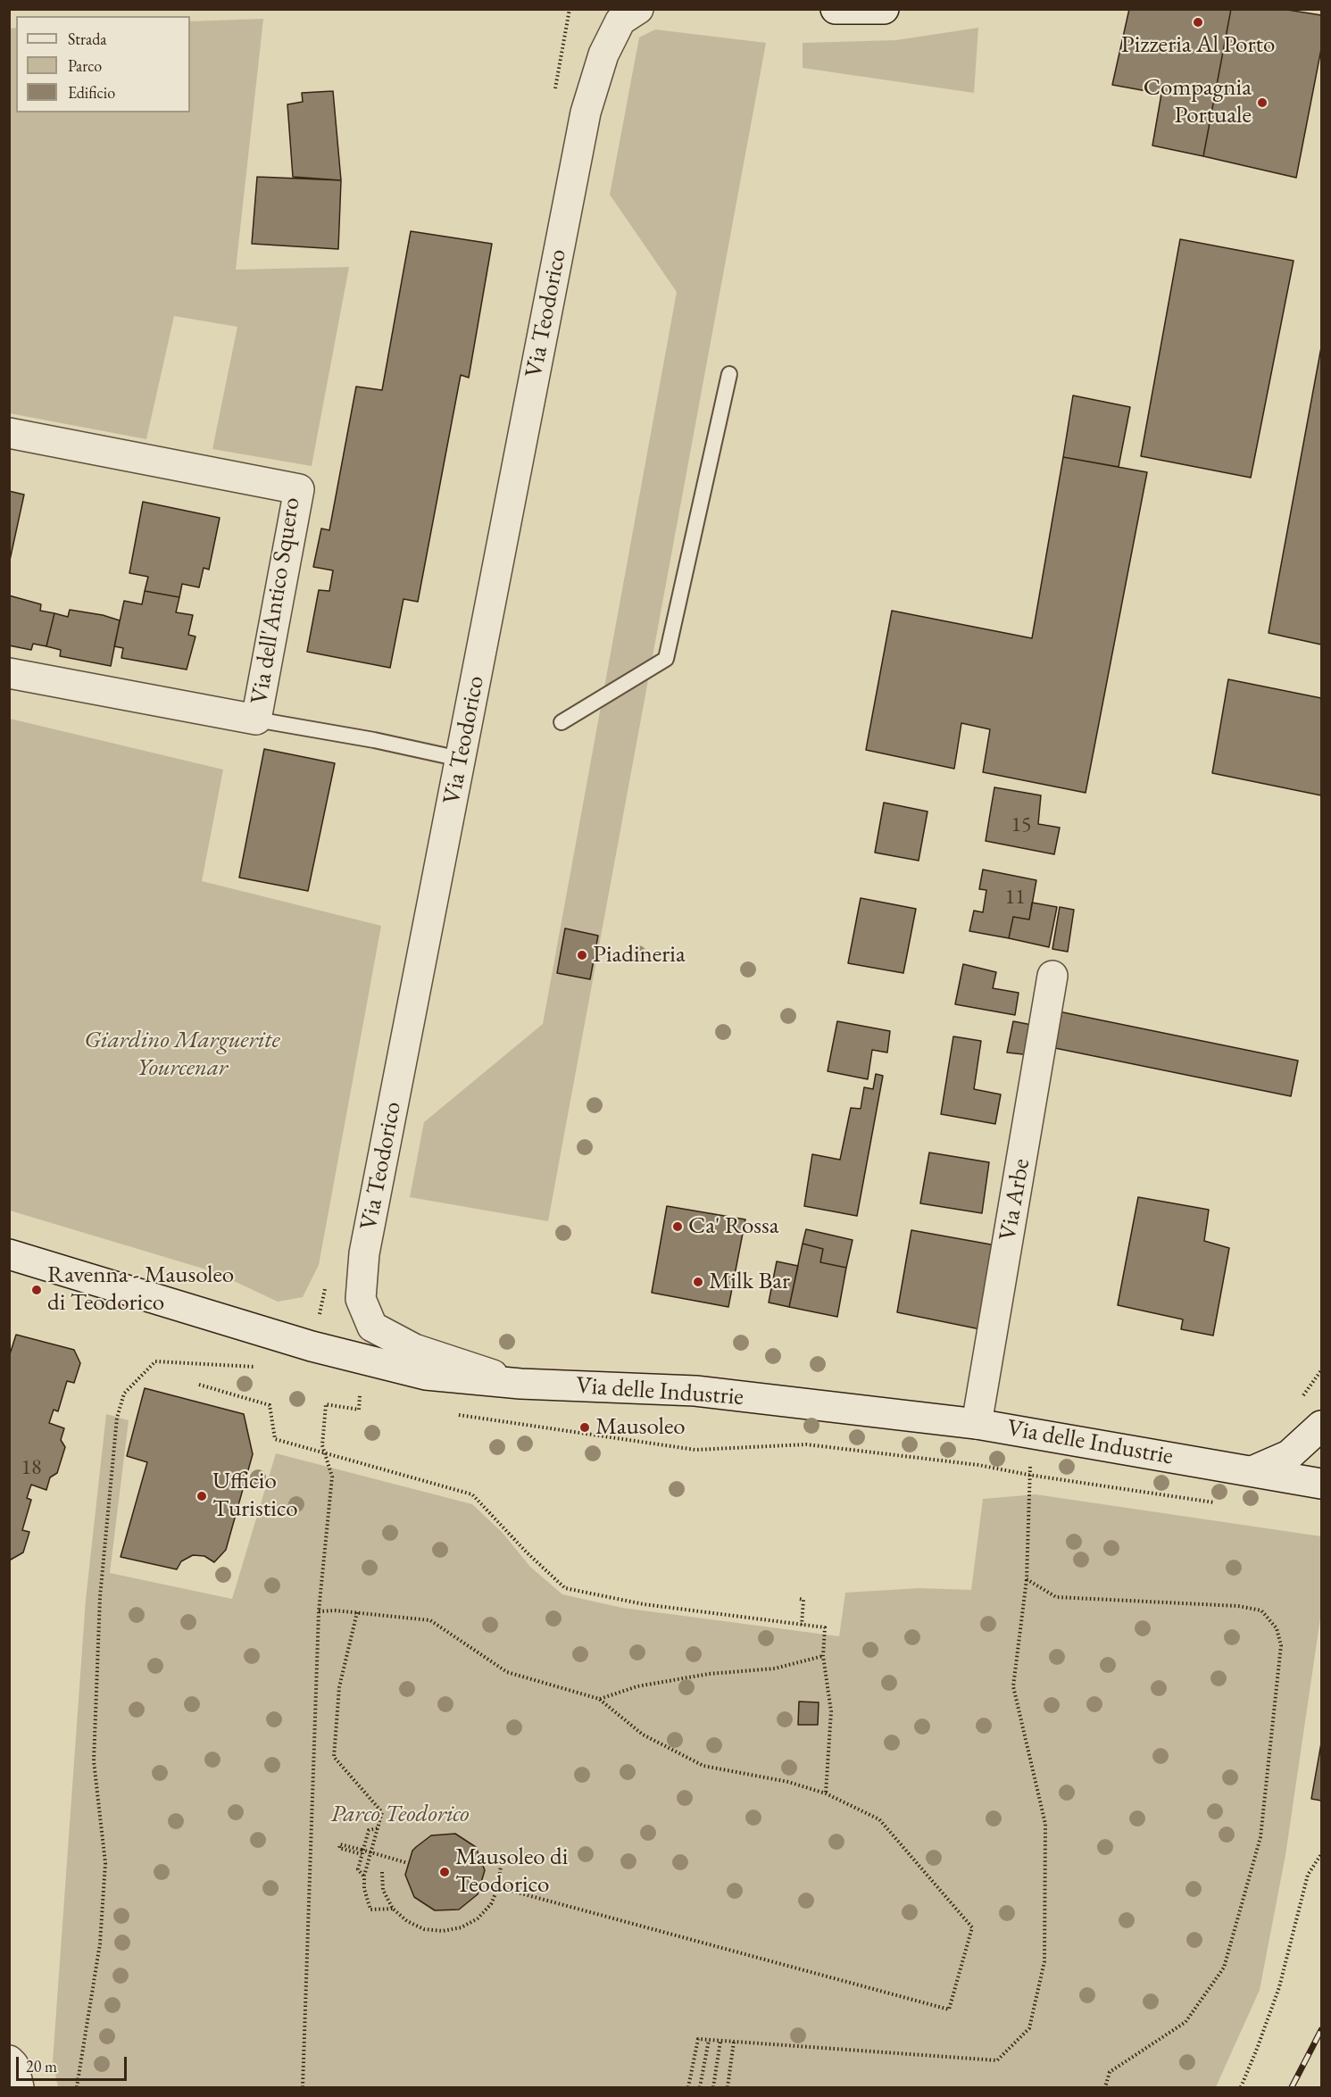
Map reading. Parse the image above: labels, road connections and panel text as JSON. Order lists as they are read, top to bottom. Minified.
{"streets":{"street":["Via Teodorico","Via dell'Antico Squero","Via Arbe","Via delle Industrie"]},"crossings":[["Via Teodorico","Via delle Industrie"],["Via Arbe","Via delle Industrie"]],"parks":["Giardino Marguerite Yourcenar","Parco Teodorico"],"places":["Pizzeria Al Porto","Compagnia Portuale","Piadineria","Ca' Rossa","Milk Bar","Ravenna - Mausoleo di Teodorico","Mausoleo","Ufficio Turistico","Mausoleo di Teodorico"],"house_numbers":["15","11","18"],"legend":["Strada","Parco","Edificio"],"scale_bar":"20 m"}
